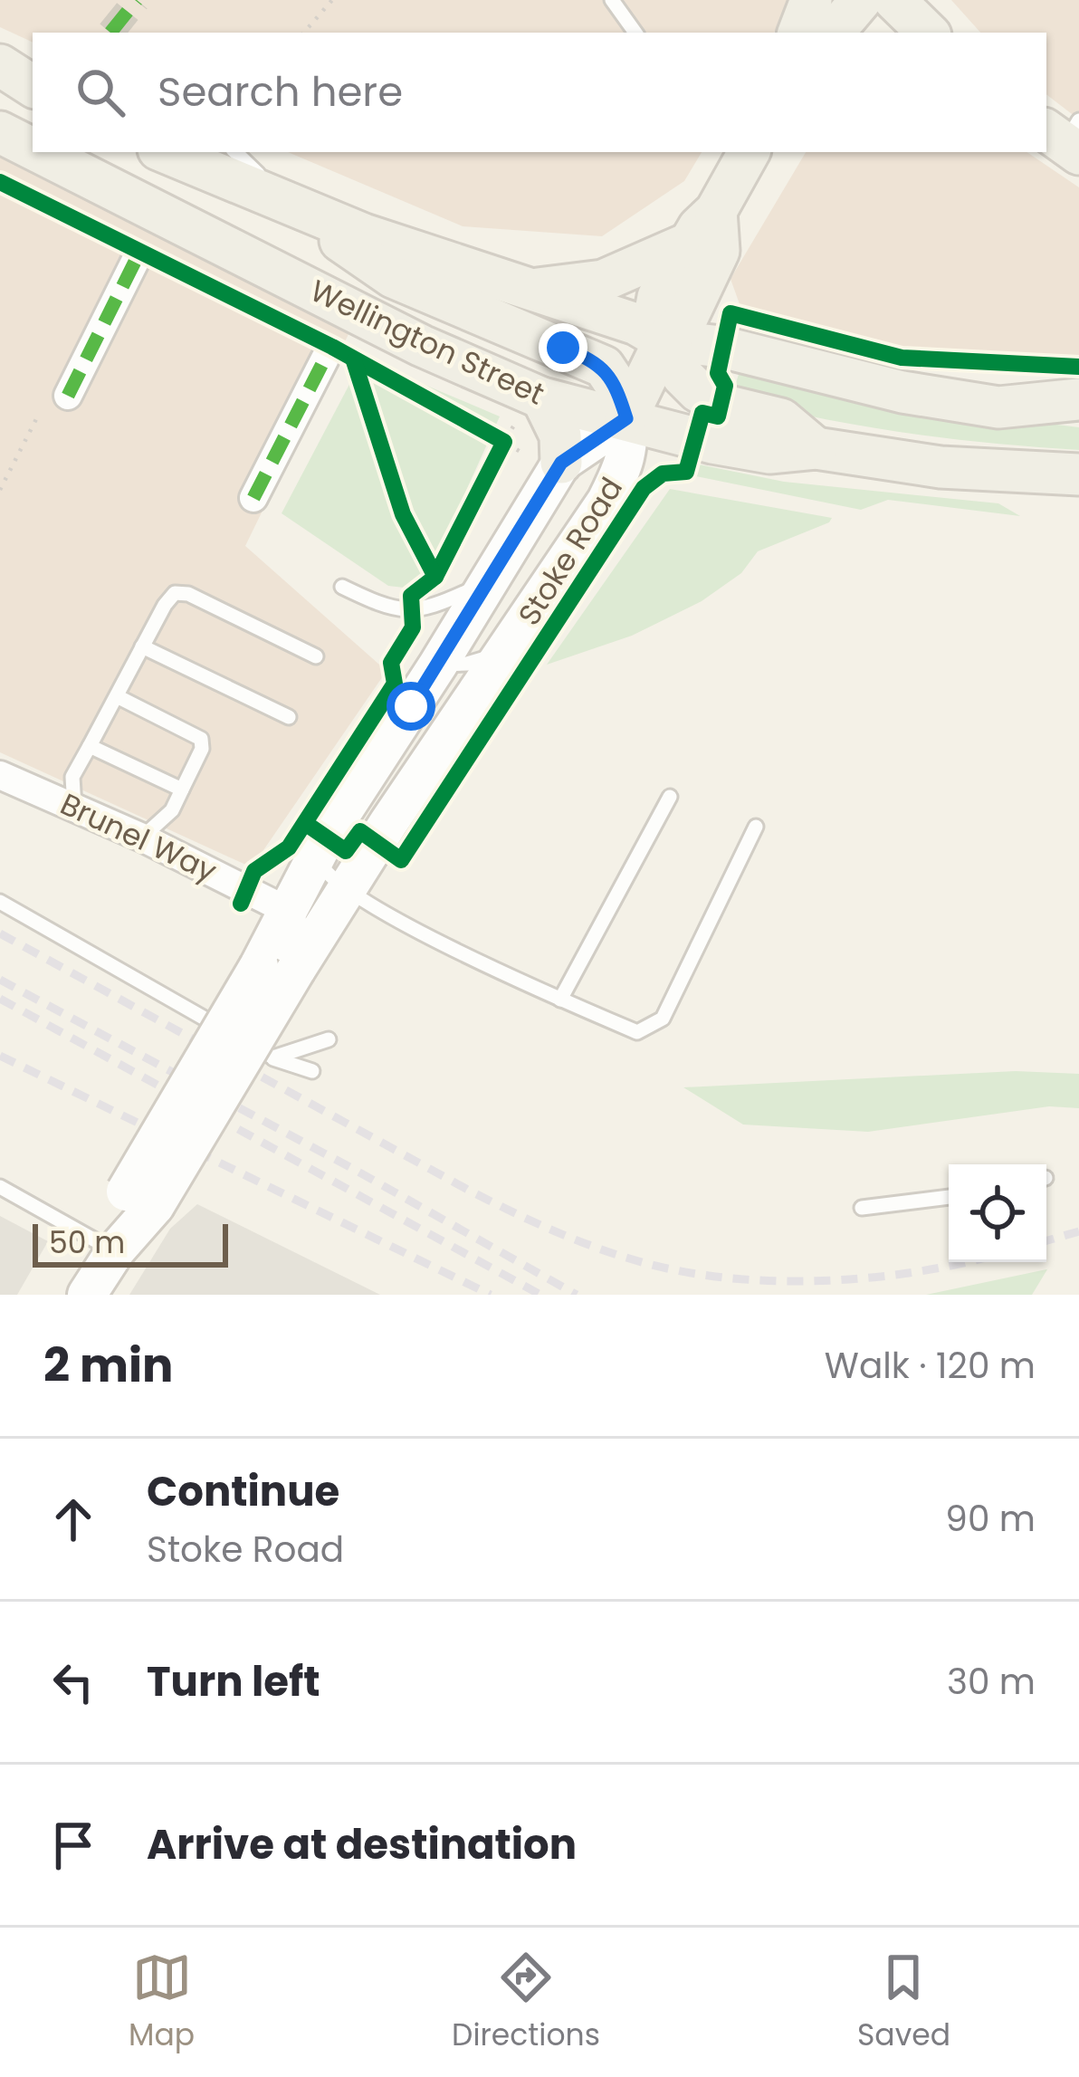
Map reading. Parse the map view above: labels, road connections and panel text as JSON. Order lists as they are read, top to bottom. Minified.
{"streets":{"main road":["Wellington Street","Stoke Road"],"street":["Brunel Way"]},"crossings":[["Wellington Street","Stoke Road"],["Stoke Road","Brunel Way"]],"scale_bar":"50 m","page":{"search":"Search here","scale":"50 m","heading":["2 min","Walk · 120 m"],"list":[["Continue","Stoke Road","90 m"],["Turn left","30 m"],"Arrive at destination"],"nav":["Map","Directions","Saved"]}}
